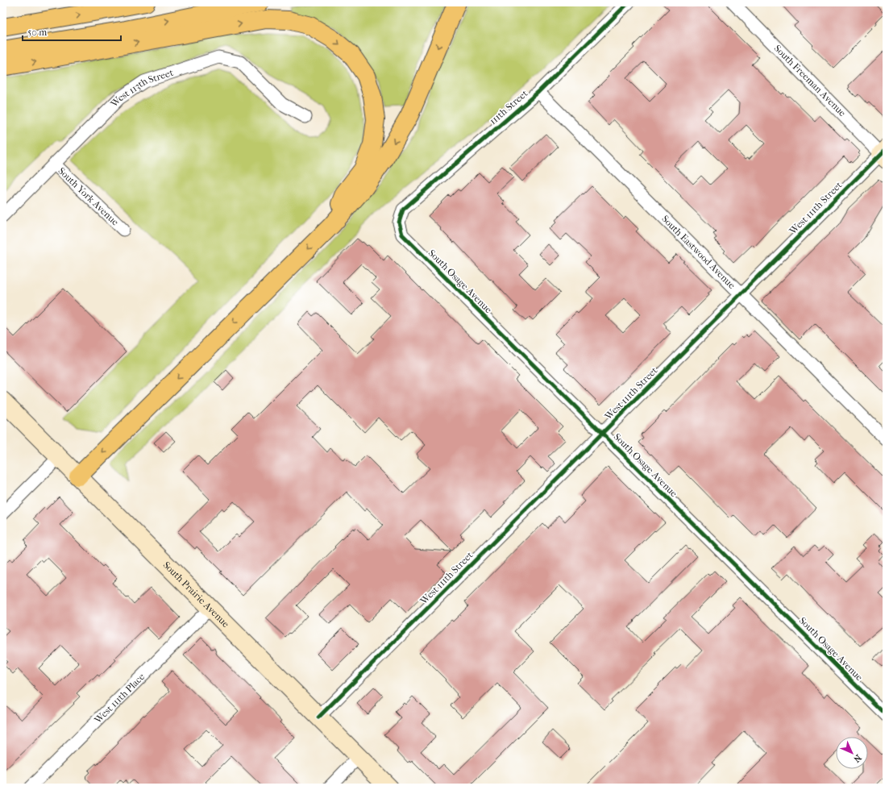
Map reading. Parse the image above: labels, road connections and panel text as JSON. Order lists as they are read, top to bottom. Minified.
{"streets":{"main road":["South Prairie Avenue"],"street":["South Freeman Avenue","West 113th Street","111th Street","South York Avenue","West 111th Street","South Eastwood Avenue","South Osage Avenue","West 111th Place"]},"crossings":[["South Freeman Avenue","West 111th Street"],["West 113th Street","South York Avenue"],["111th Street","South Eastwood Avenue"],["111th Street","South Osage Avenue"],["West 111th Street","South Eastwood Avenue"],["West 111th Street","South Osage Avenue"],["West 111th Street","South Prairie Avenue"],["South Prairie Avenue","West 111th Place"]],"scale_bar":"50 m","north":"bottom right"}
